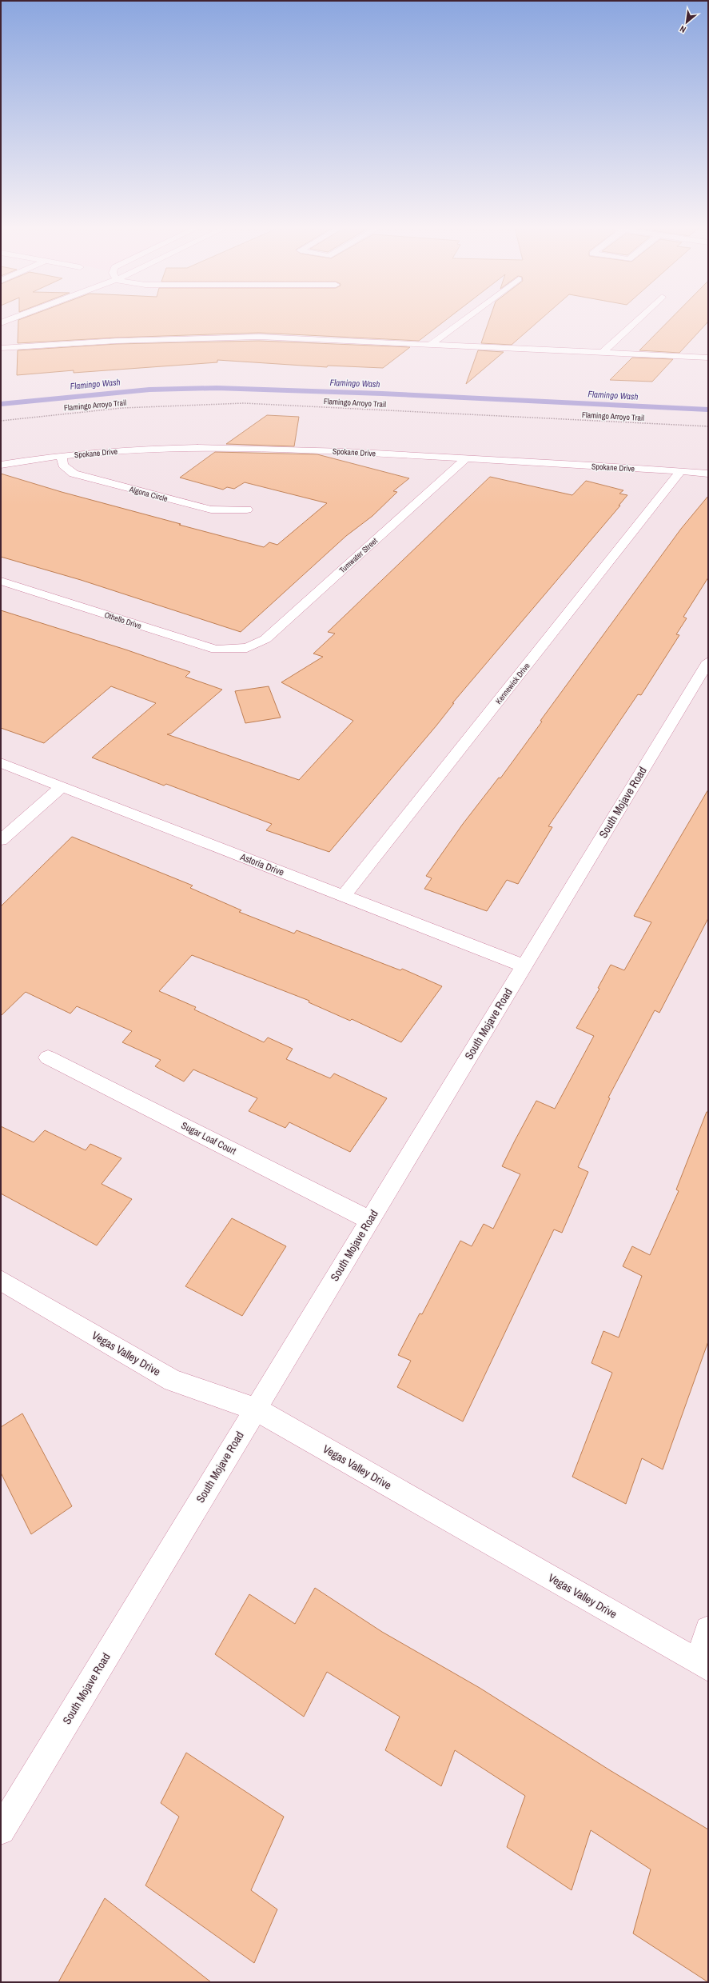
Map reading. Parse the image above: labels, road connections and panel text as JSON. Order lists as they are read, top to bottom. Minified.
{"streets":{"street":["Spokane Drive","Algona Circle","Tumwater Street","Othello Drive","Kennewick Drive","South Mojave Road","Astoria Drive","Sugar Loaf Court","Vegas Valley Drive"],"path":["Flamingo Arroyo Trail"]},"crossings":[["Spokane Drive","Algona Circle"],["Spokane Drive","Tumwater Street"],["Spokane Drive","Kennewick Drive"],["Tumwater Street","Othello Drive"],["Kennewick Drive","Astoria Drive"],["South Mojave Road","Astoria Drive"],["South Mojave Road","Sugar Loaf Court"],["South Mojave Road","Vegas Valley Drive"]],"water":["Flamingo Wash"],"north":"bottom left"}
